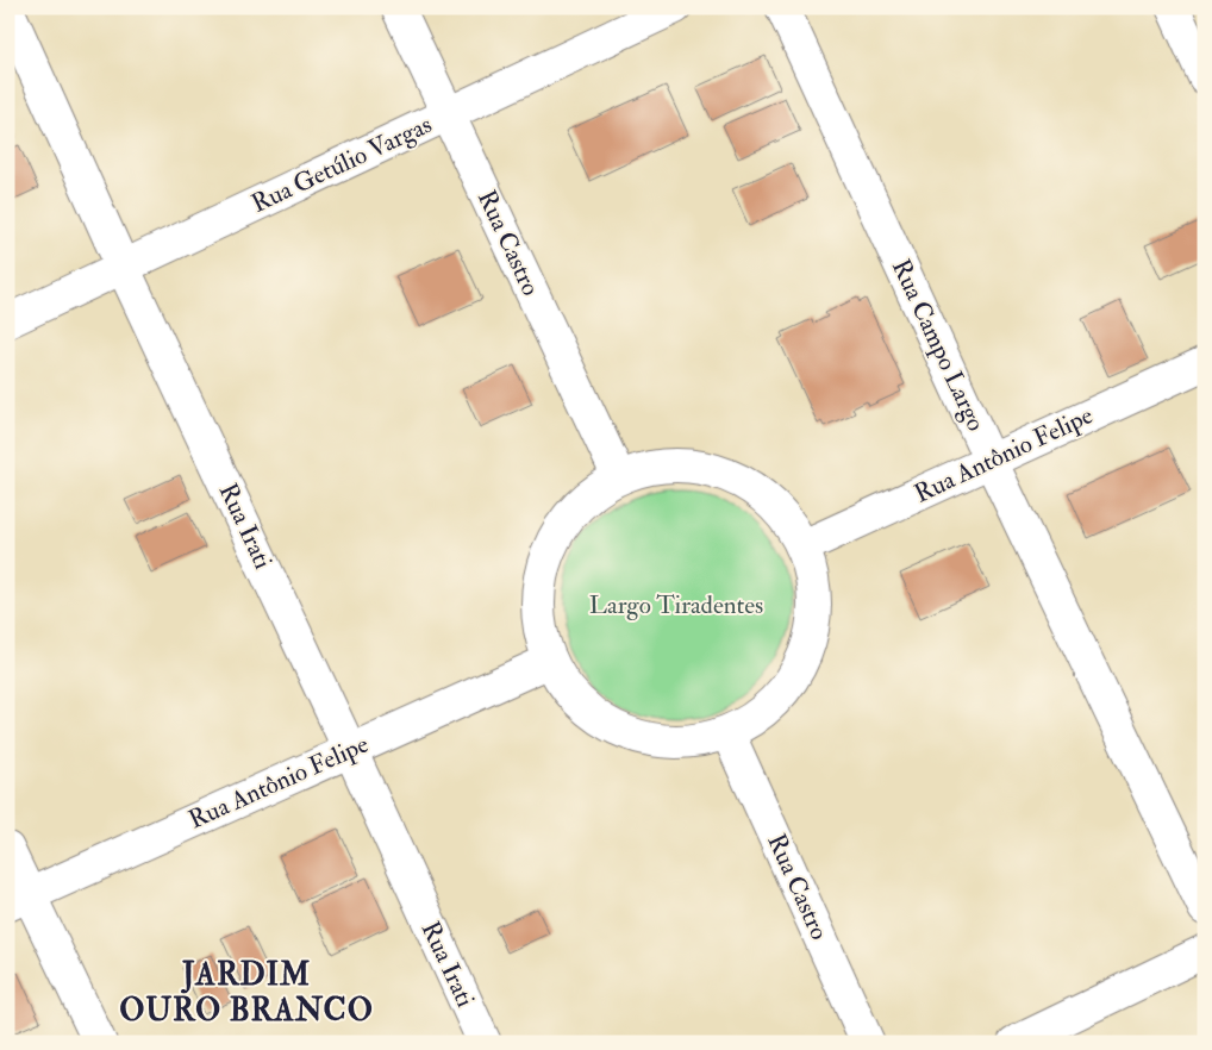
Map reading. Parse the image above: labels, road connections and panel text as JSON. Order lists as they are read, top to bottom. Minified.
{"streets":{"street":["Rua Getúlio Vargas","Rua Castro","Rua Campo Largo","Rua Antônio Felipe","Rua Irati"]},"crossings":[["Rua Getúlio Vargas","Rua Castro"],["Rua Getúlio Vargas","Rua Irati"],["Rua Campo Largo","Rua Antônio Felipe"],["Rua Antônio Felipe","Rua Irati"]],"districts":["JARDIM OURO BRANCO"],"parks":["Largo Tiradentes"]}
